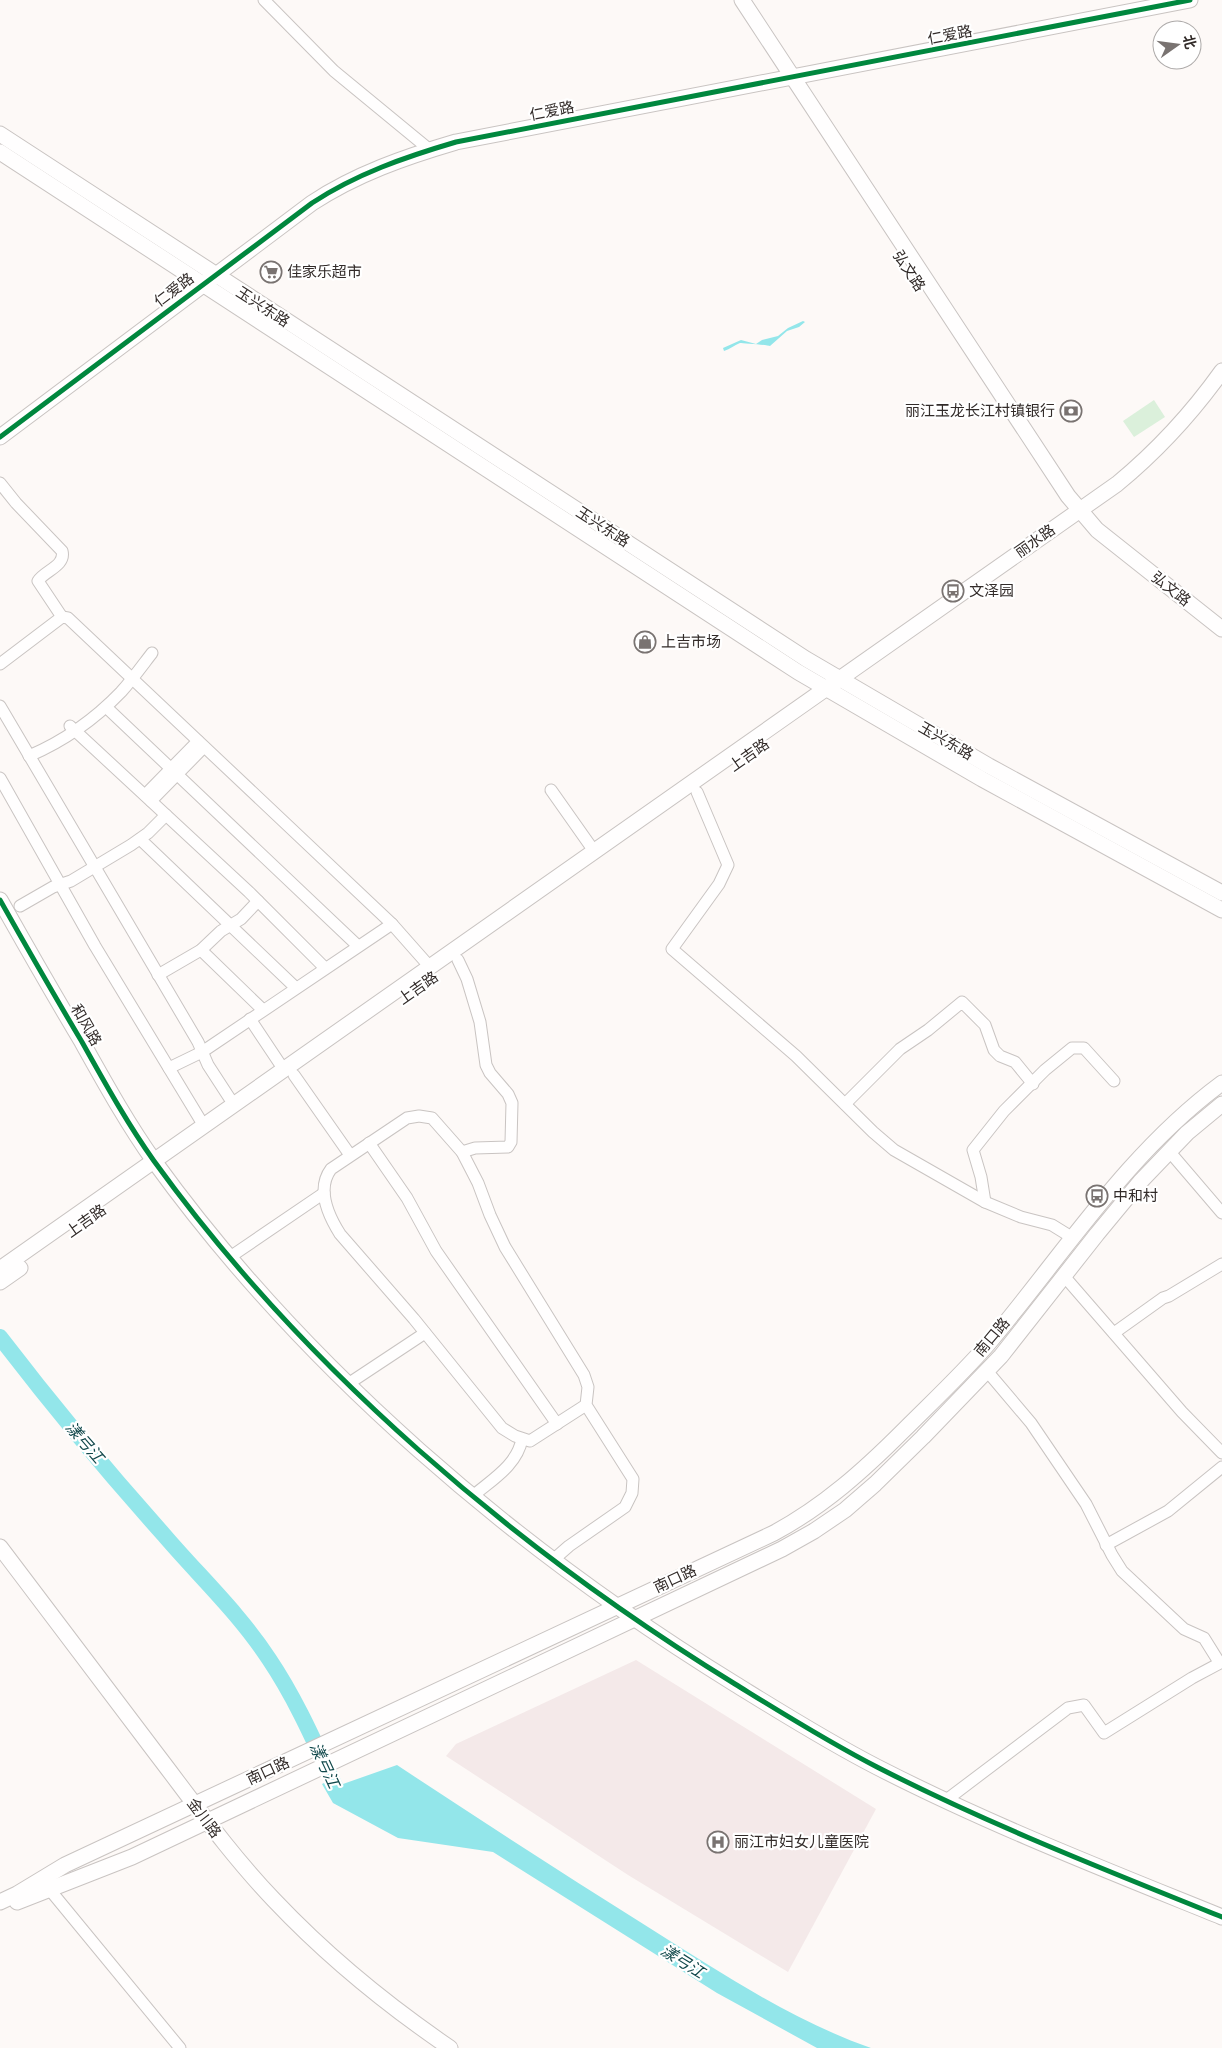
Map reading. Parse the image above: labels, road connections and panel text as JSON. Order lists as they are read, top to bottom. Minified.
{"streets":{"main road":["仁爱路","弘文路","玉兴东路","丽水路","上吉路","和风路","南口路","金川路"]},"crossings":[["仁爱路","弘文路"],["仁爱路","玉兴东路"],["弘文路","丽水路"],["玉兴东路","丽水路"],["玉兴东路","上吉路"],["丽水路","上吉路"],["上吉路","和风路"],["南口路","金川路"]],"water":["漾弓江"],"places":{"supermarket":["佳家乐超市"],"bank":["丽江玉龙长江村镇银行"],"bus stop":["文泽园","中和村"],"shop":["上吉市场"],"hospital":["丽江市妇女儿童医院"]},"north":"right"}
